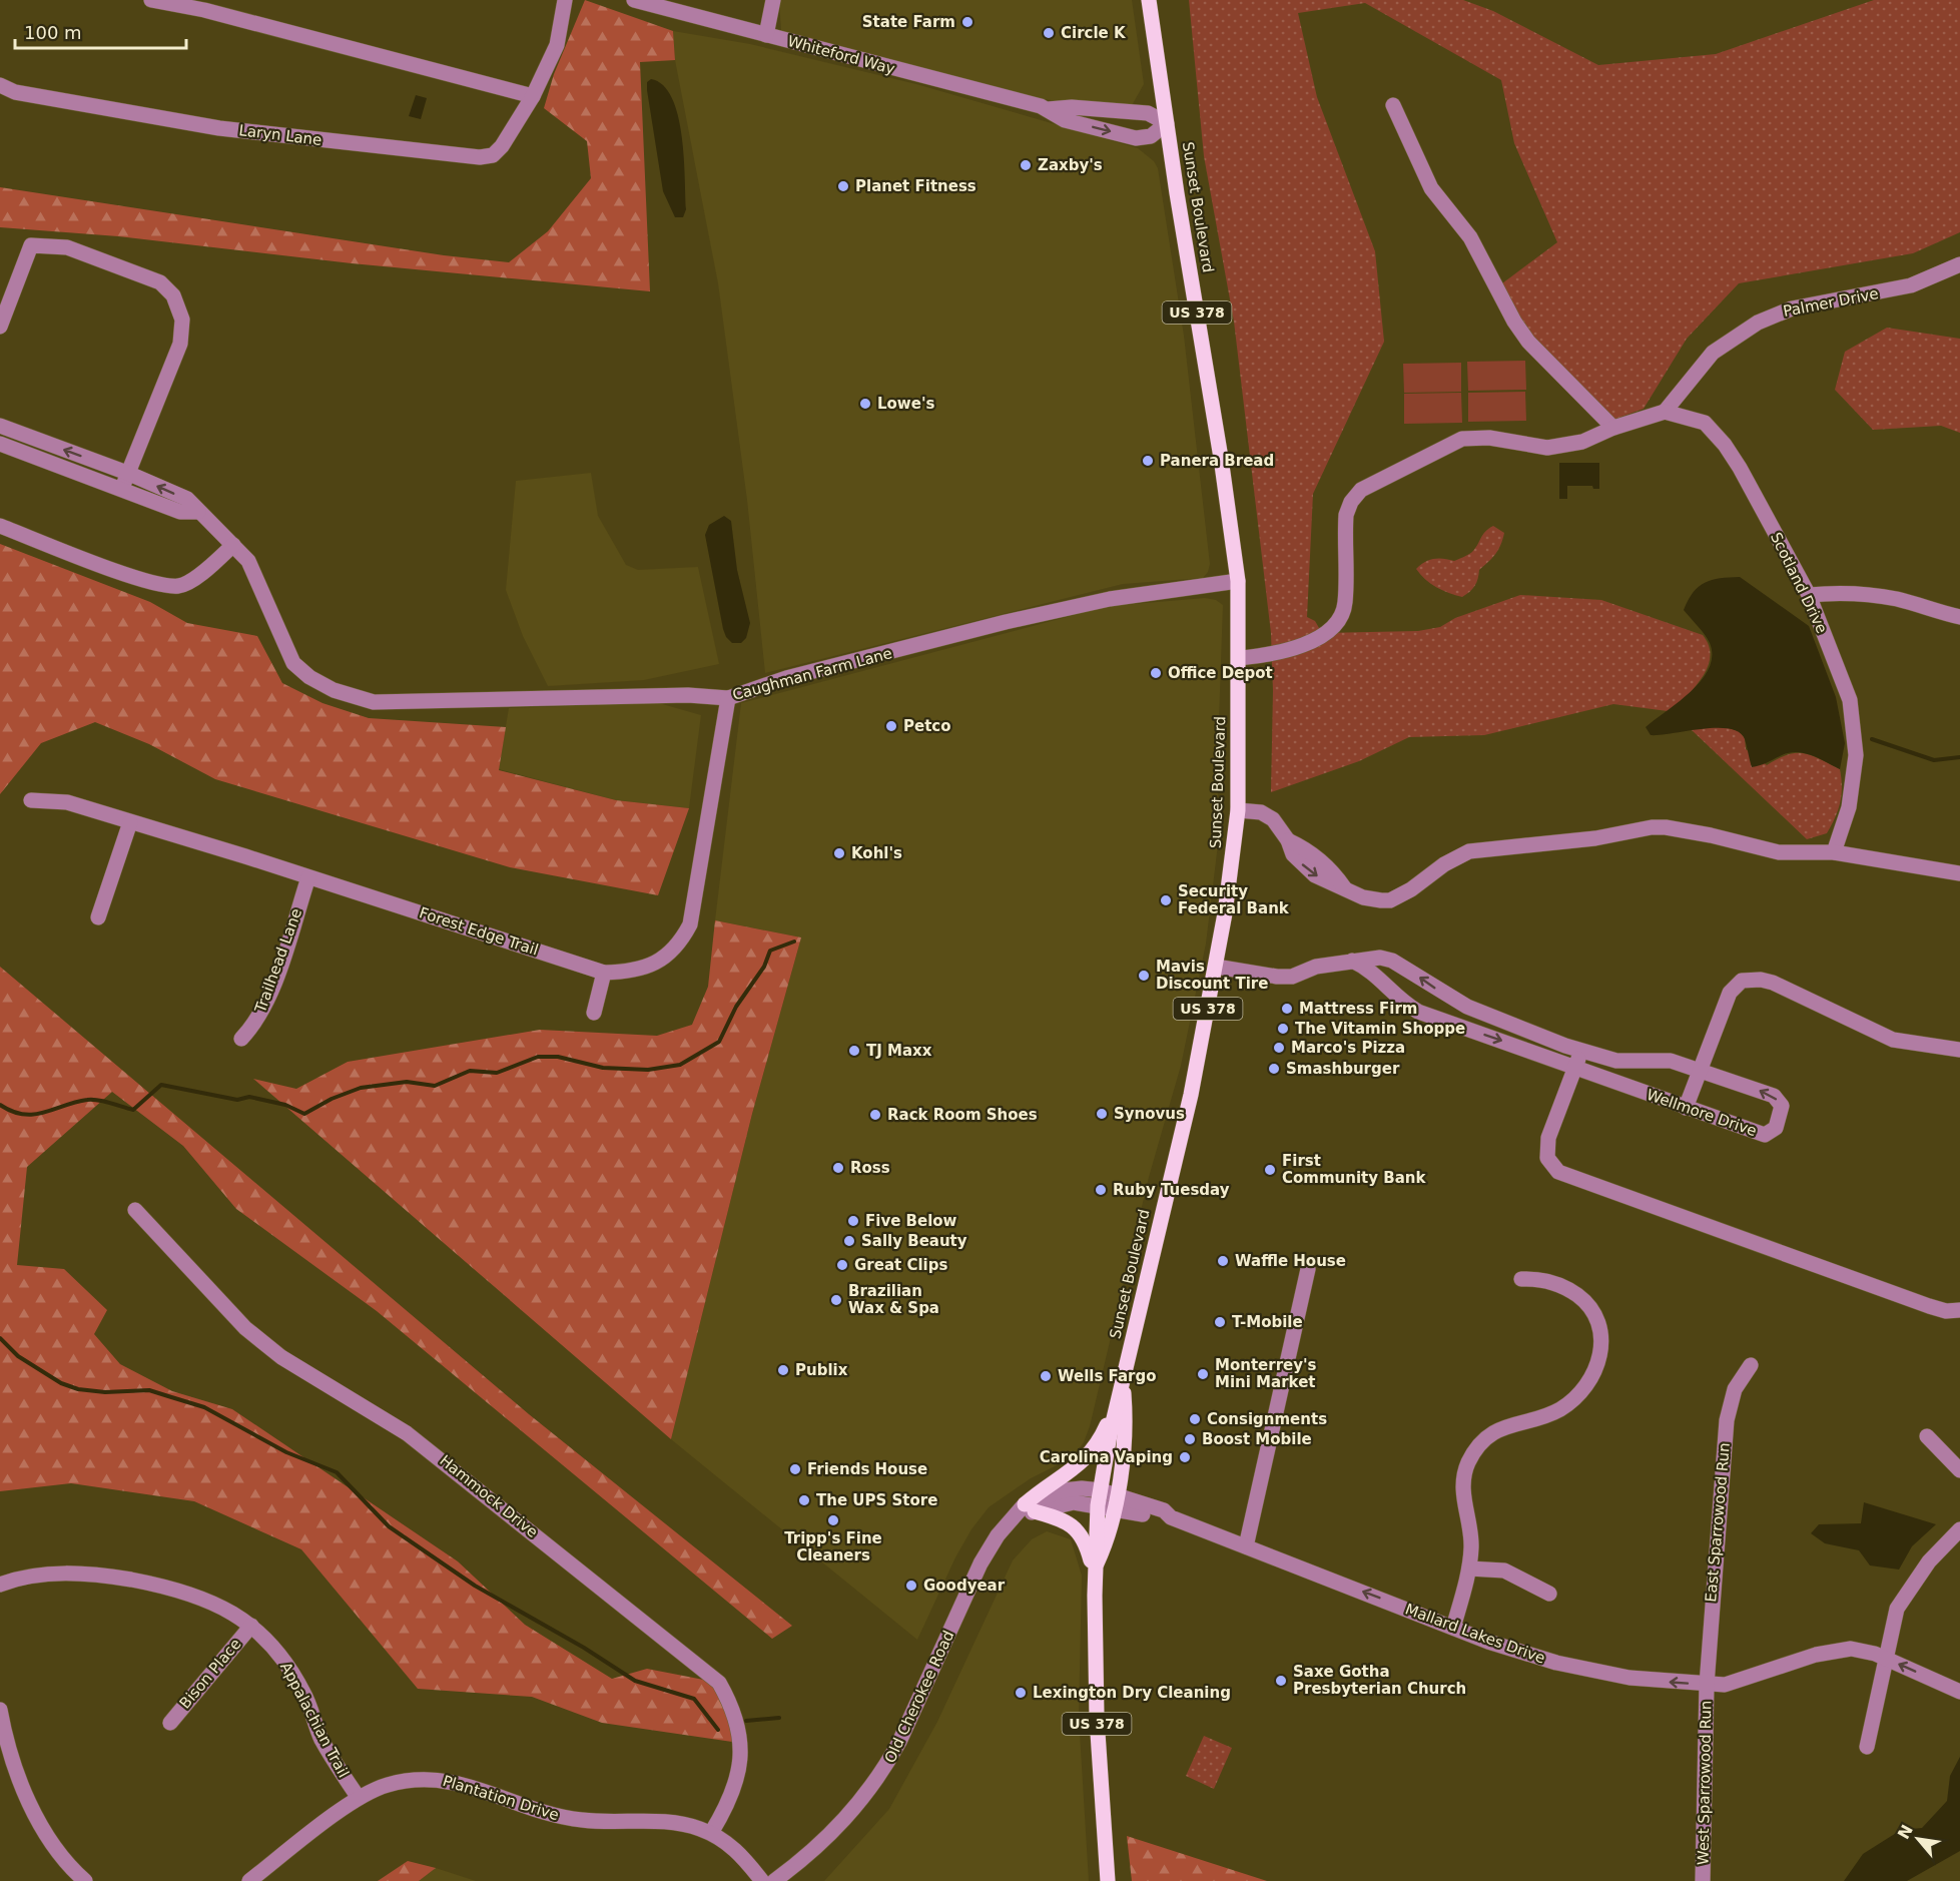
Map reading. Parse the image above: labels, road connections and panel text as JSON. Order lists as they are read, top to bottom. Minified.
{"streets":{"main road":["Sunset Boulevard","US 378"],"street":["Whiteford Way","Laryn Lane","Palmer Drive","Scotland Drive","Caughman Farm Lane","Forest Edge Trail","Trailhead Lane","Wellmore Drive","Hammock Drive","East Sparrowood Run","Mallard Lakes Drive","Bison Place","Old Cherokee Road","Appalachian Trail","West Sparrowood Run","Plantation Drive"]},"crossings":[["Whiteford Way","Sunset Boulevard"],["Sunset Boulevard","Caughman Farm Lane"],["Sunset Boulevard","Wellmore Drive"],["Sunset Boulevard","Mallard Lakes Drive"],["Sunset Boulevard","Old Cherokee Road"],["Palmer Drive","Scotland Drive"],["Caughman Farm Lane","Forest Edge Trail"],["Forest Edge Trail","Trailhead Lane"],["Hammock Drive","Plantation Drive"],["East Sparrowood Run","Mallard Lakes Drive"],["East Sparrowood Run","West Sparrowood Run"],["Mallard Lakes Drive","Old Cherokee Road"],["Mallard Lakes Drive","West Sparrowood Run"],["Bison Place","Appalachian Trail"],["Appalachian Trail","Plantation Drive"]],"one_way":["Mallard Lakes Drive"],"places":["State Farm","Circle K","Zaxby's","Planet Fitness","Lowe's","Panera Bread","Office Depot","Petco","Kohl's","Security Federal Bank","Mavis Discount Tire","Mattress Firm","The Vitamin Shoppe","Marco's Pizza","TJ Maxx","Smashburger","Synovus","Rack Room Shoes","Ross","First Community Bank","Ruby Tuesday","Five Below","Sally Beauty","Waffle House","Great Clips","Brazilian Wax & Spa","T-Mobile","Publix","Monterrey's Mini Market","Wells Fargo","Consignments","Boost Mobile","Carolina Vaping","Friends House","The UPS Store","Tripp's Fine Cleaners","Goodyear","Saxe Gotha Presbyterian Church","Lexington Dry Cleaning"],"scale_bar":"100 m","north":"top left"}
